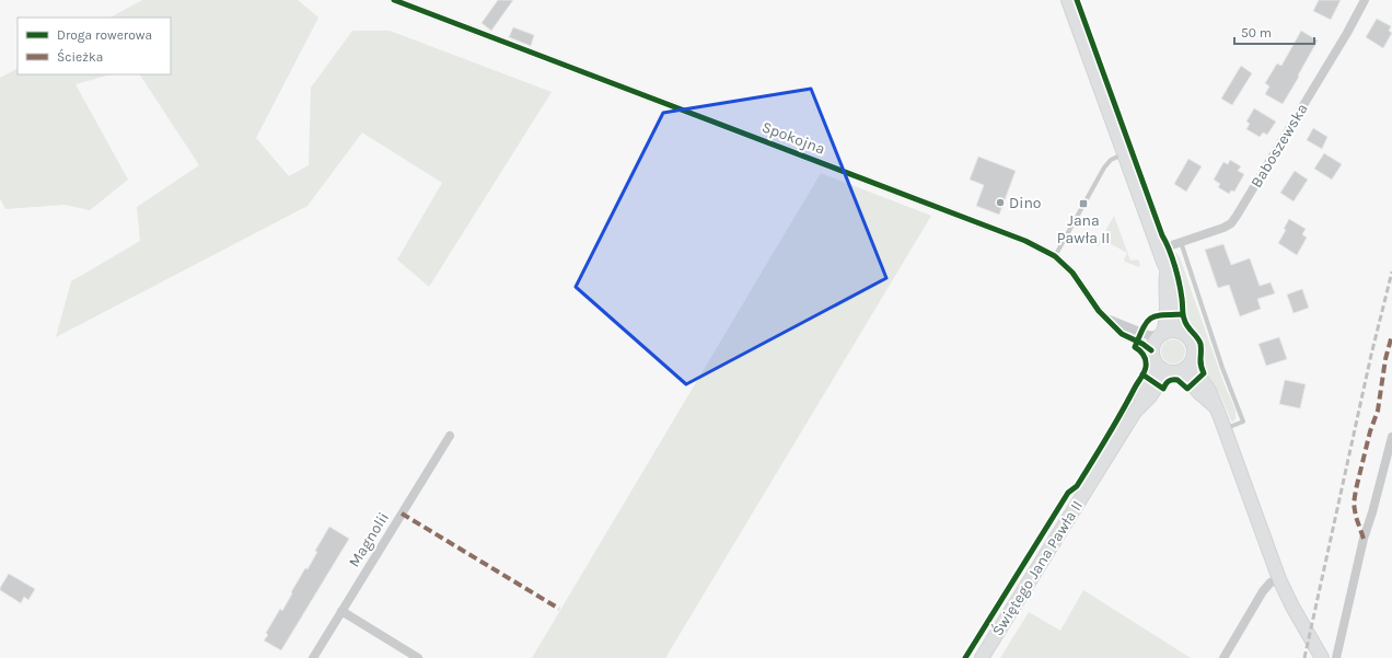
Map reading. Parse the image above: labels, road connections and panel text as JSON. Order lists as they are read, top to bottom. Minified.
{"streets":{"street":["Spokojna","Baboszewska","Magnolii","Świętego Jana Pawła II"]},"crossings":[["Spokojna","Świętego Jana Pawła II"]],"places":{"other":["Dino"],"transit":["Jana Pawła II"]},"legend":["Droga rowerowa","Ścieżka"],"scale_bar":"50 m"}
